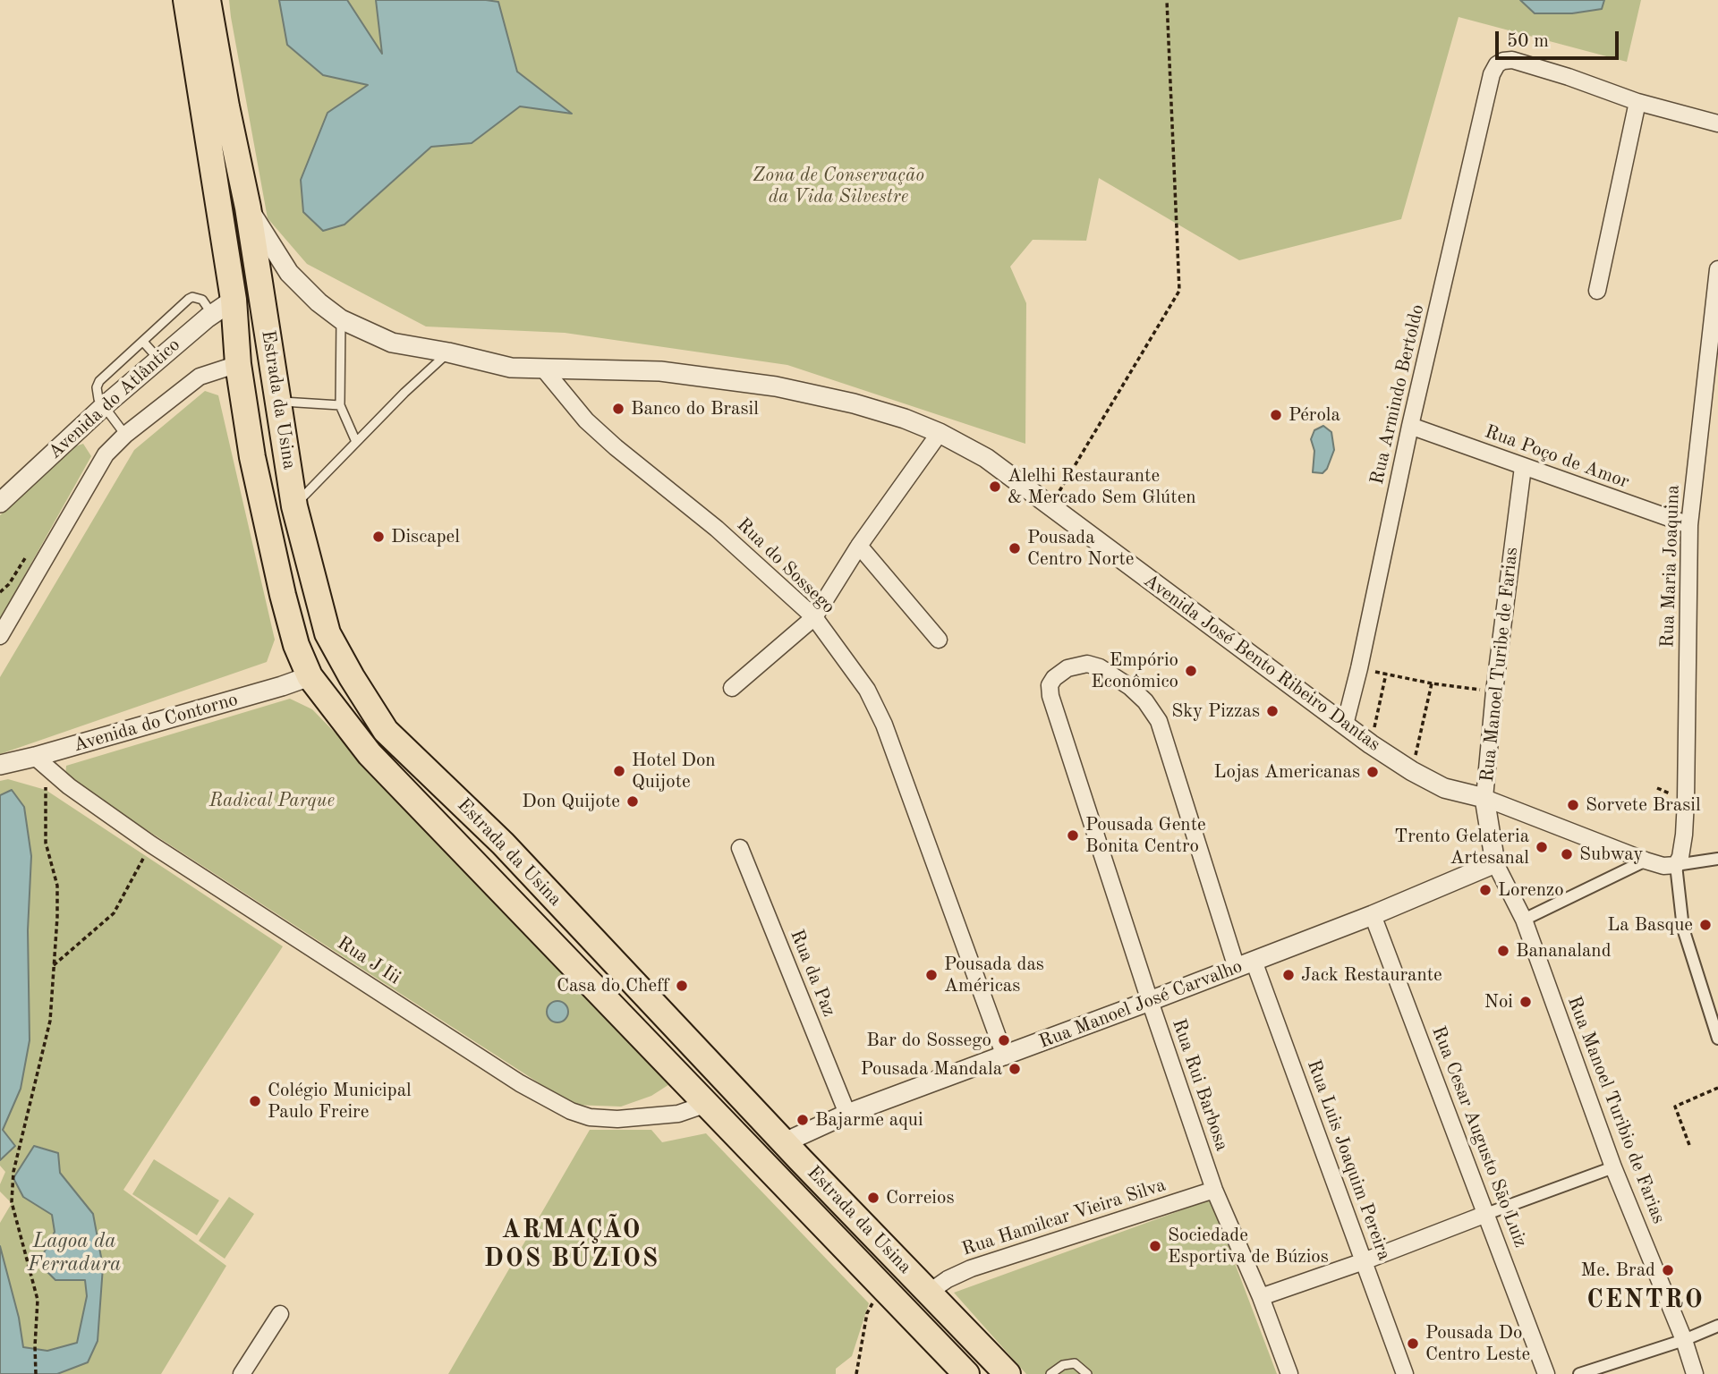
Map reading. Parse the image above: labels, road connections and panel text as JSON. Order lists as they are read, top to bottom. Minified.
{"streets":{"main road":["Estrada da Usina","Avenida José Bento Ribeiro Dantas"],"street":["Rua Armindo Bertoldo","Avenida do Atlântico","Rua Poço de Amor","Rua do Sossego","Rua Maria Joaquina","Rua Manoel Turibe de Farias","Avenida do Contorno","Rua J Iii","Rua da Paz","Rua Manoel José Carvalho","Rua Rui Barbosa","Rua Manoel Turibio de Farias","Rua Cesar Augusto São Luiz","Rua Luis Joaquim Pereira","Rua Hamilcar Vieira Silva"]},"crossings":[["Rua Armindo Bertoldo","Rua Poço de Amor"],["Rua Armindo Bertoldo","Avenida José Bento Ribeiro Dantas"],["Avenida do Atlântico","Estrada da Usina"],["Estrada da Usina","Avenida José Bento Ribeiro Dantas"],["Estrada da Usina","Avenida do Contorno"],["Estrada da Usina","Rua J Iii"],["Estrada da Usina","Rua Manoel José Carvalho"],["Estrada da Usina","Rua Hamilcar Vieira Silva"],["Rua Poço de Amor","Rua Maria Joaquina"],["Rua Poço de Amor","Rua Manoel Turibe de Farias"],["Rua do Sossego","Avenida José Bento Ribeiro Dantas"],["Rua do Sossego","Rua Manoel José Carvalho"],["Rua Maria Joaquina","Avenida José Bento Ribeiro Dantas"],["Avenida José Bento Ribeiro Dantas","Rua Manoel Turibe de Farias"],["Rua Manoel Turibe de Farias","Rua Manoel José Carvalho"],["Rua Manoel Turibe de Farias","Rua Manoel Turibio de Farias"],["Avenida do Contorno","Rua J Iii"],["Rua da Paz","Rua Manoel José Carvalho"],["Rua Manoel José Carvalho","Rua Rui Barbosa"],["Rua Manoel José Carvalho","Rua Manoel Turibio de Farias"],["Rua Manoel José Carvalho","Rua Cesar Augusto São Luiz"],["Rua Manoel José Carvalho","Rua Luis Joaquim Pereira"],["Rua Rui Barbosa","Rua Luis Joaquim Pereira"],["Rua Rui Barbosa","Rua Hamilcar Vieira Silva"]],"districts":["ARMAÇÃO DOS BÚZIOS","CENTRO"],"water":["Lagoa da Ferradura"],"parks":["Zona de Conservação da Vida Silvestre","Radical Parque"],"places":["Banco do Brasil","Pérola","Alelhi Restaurante & Mercado Sem Glúten","Discapel","Pousada Centro Norte","Empório Econômico","Sky Pizzas","Hotel Don Quijote","Lojas Americanas","Don Quijote","Sorvete Brasil","Pousada Gente Bonita Centro","Trento Gelateria Artesanal","Subway","Lorenzo","La Basque","Bananaland","Pousada das Américas","Jack Restaurante","Casa do Cheff","Noi","Bar do Sossego","Pousada Mandala","Colégio Municipal Paulo Freire","Bajarme aqui","Correios","Sociedade Esportiva de Búzios","Me. Brad","Pousada Do Centro Leste"],"scale_bar":"50 m"}
